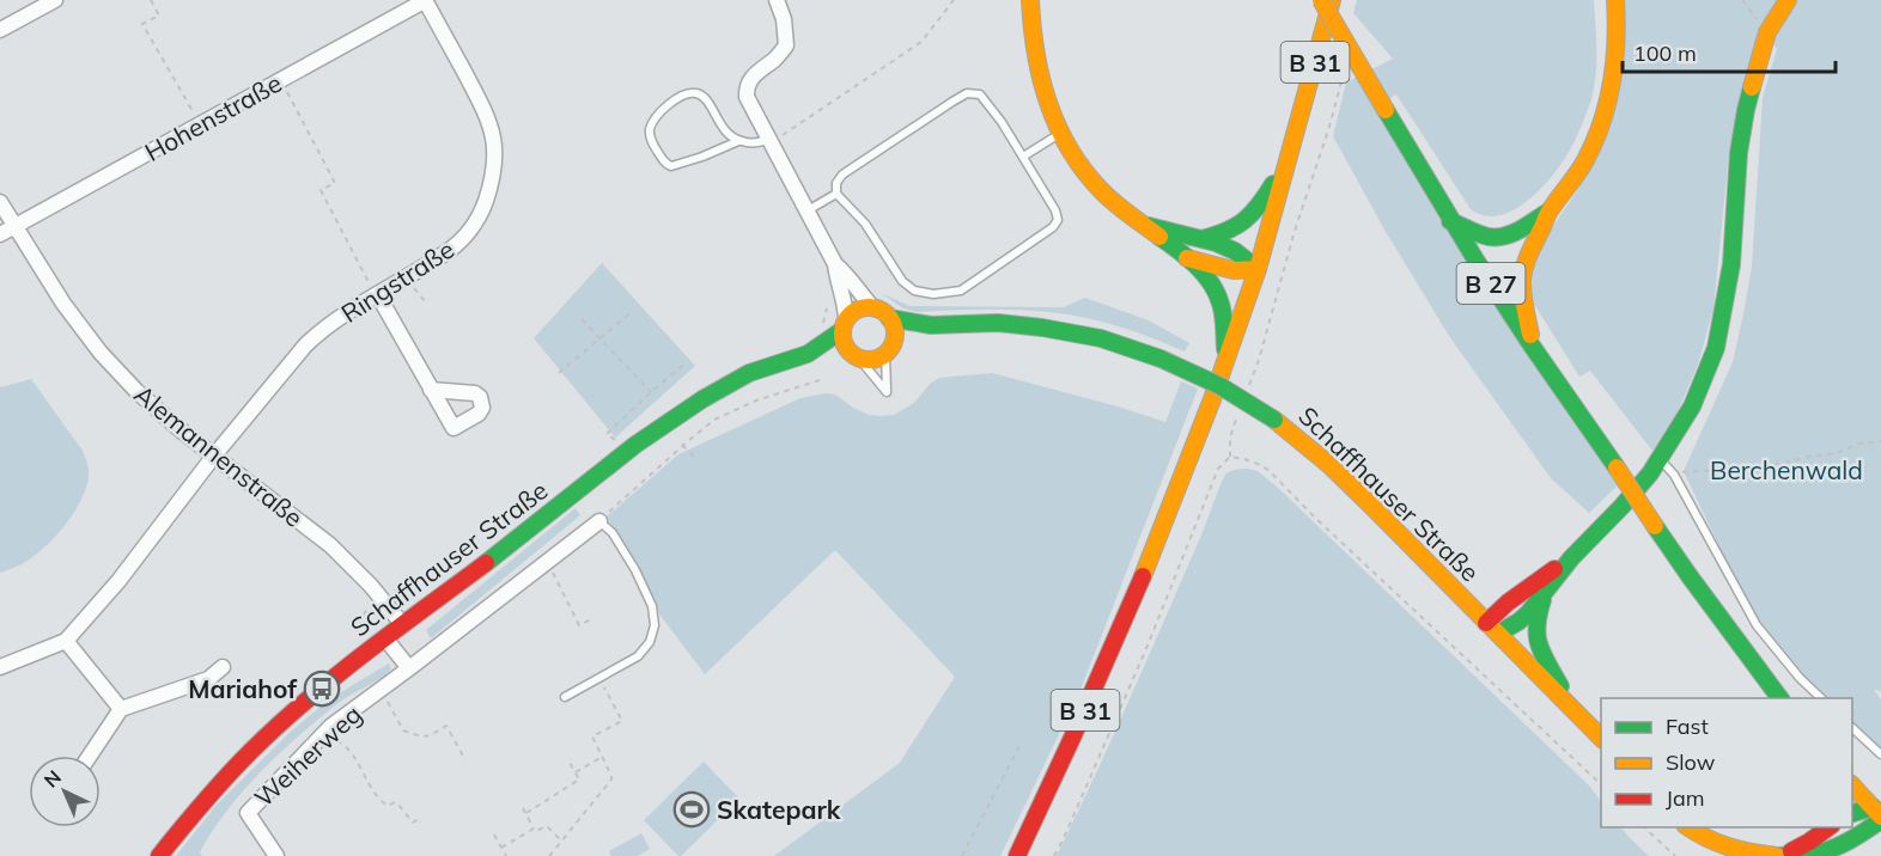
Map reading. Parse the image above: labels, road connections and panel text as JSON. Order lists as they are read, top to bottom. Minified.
{"streets":{"main road":["B 31","B 27","Schaffhauser Straße"],"street":["Hohenstraße","Ringstraße","Alemannenstraße","Weiherweg"]},"crossings":[["Hohenstraße","Ringstraße"],["Hohenstraße","Alemannenstraße"],["Ringstraße","Alemannenstraße"],["Alemannenstraße","Schaffhauser Straße"]],"parks":["Berchenwald"],"places":{"bus stop":["Mariahof"],"sports":["Skatepark"]},"legend":["Fast","Slow","Jam"],"scale_bar":"100 m","north":"top left"}
